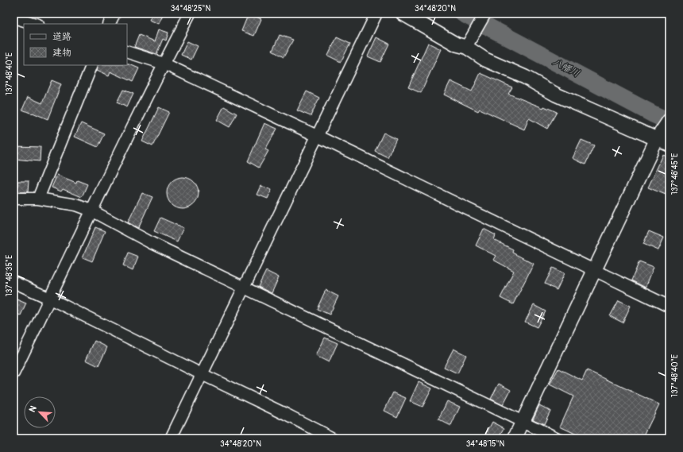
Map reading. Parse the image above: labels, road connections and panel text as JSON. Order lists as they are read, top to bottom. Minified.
{"water":["八幡川"],"legend":["道路","建物"],"north":"top left","coordinates":["34°48'25\"N","34°48'20\"N","137°48'40\"E","137°48'45\"E","137°48'35\"E","34°48'15\"N"]}
